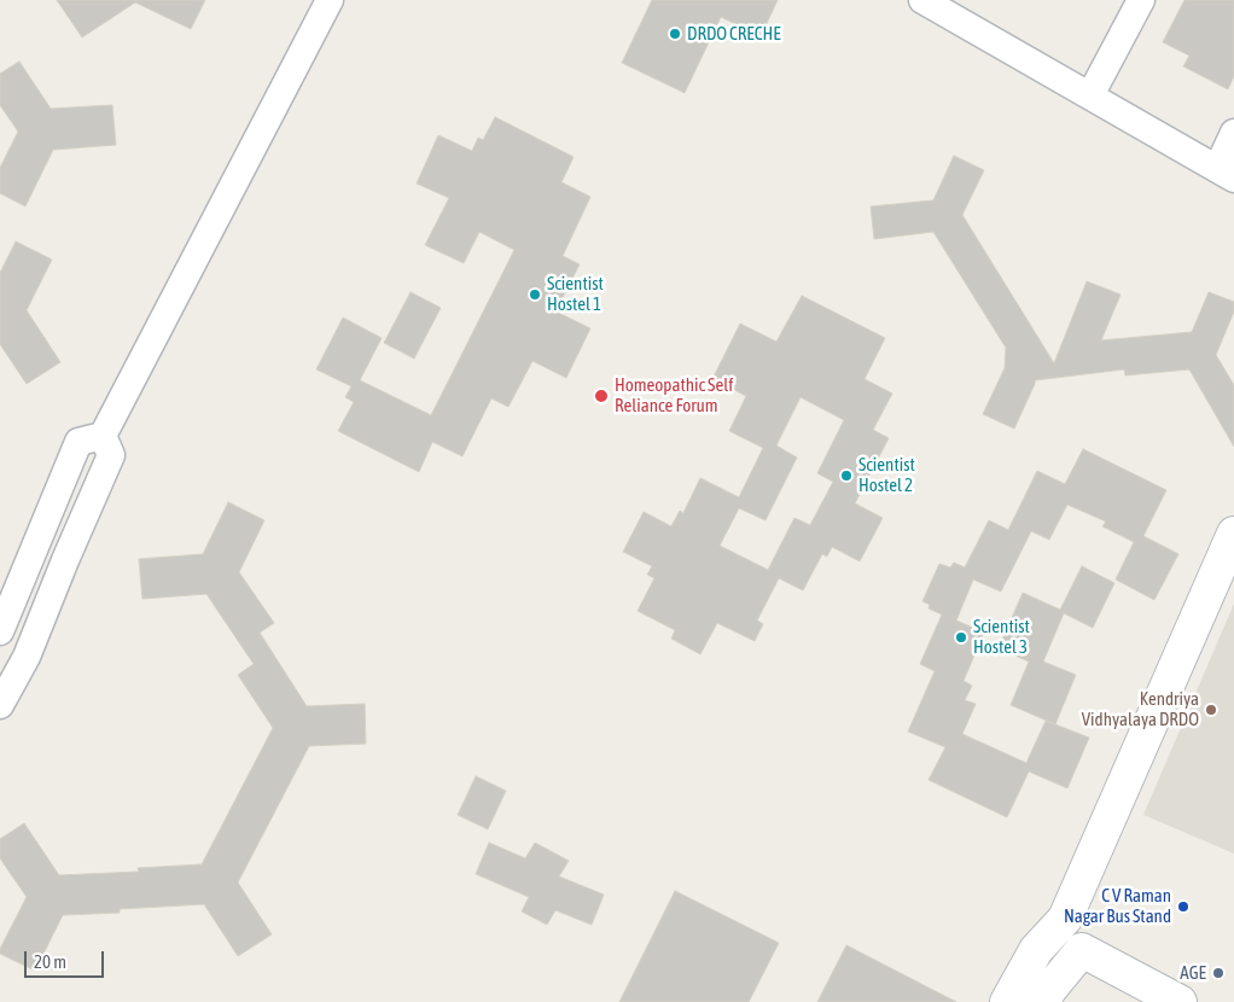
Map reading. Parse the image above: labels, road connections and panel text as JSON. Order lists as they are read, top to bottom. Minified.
{"places":["DRDO CRECHE","Scientist Hostel 1","Homeopathic Self Reliance Forum","Scientist Hostel 2","Scientist Hostel 3","Kendriya Vidhyalaya DRDO","C V Raman Nagar Bus Stand","AGE"],"scale_bar":"20 m"}
